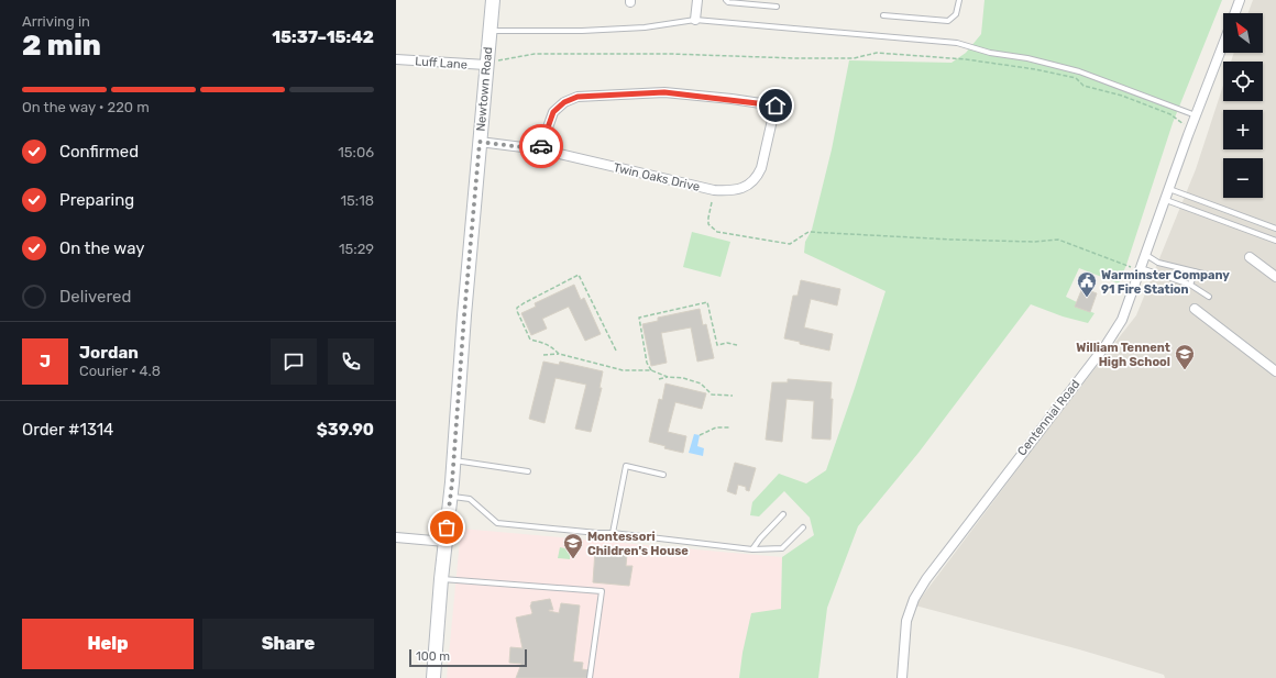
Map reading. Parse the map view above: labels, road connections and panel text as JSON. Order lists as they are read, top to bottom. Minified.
{"streets":{"street":["Luff Lane","Newtown Road","Twin Oaks Drive","Centennial Road"]},"crossings":[["Luff Lane","Newtown Road"],["Newtown Road","Twin Oaks Drive"]],"places":{"public building":["Warminster Company 91 Fire Station"],"school or university":["William Tennent High School","Montessori Children's House"]},"scale_bar":"100 m","north":"top left","page":{"heading":["2 min","Arriving in","15:37–15:42"],"panel":["Jordan","Courier · 4.8","Order #1314","$39.90"],"map_buttons":["+","−"],"bar":"On the way · 220 m","list":[["Confirmed","15:06"],["Preparing","15:18"],["On the way","15:29"],"Delivered"],"round":"J","buttons":["Help","Share"],"scale":"100 m"}}
